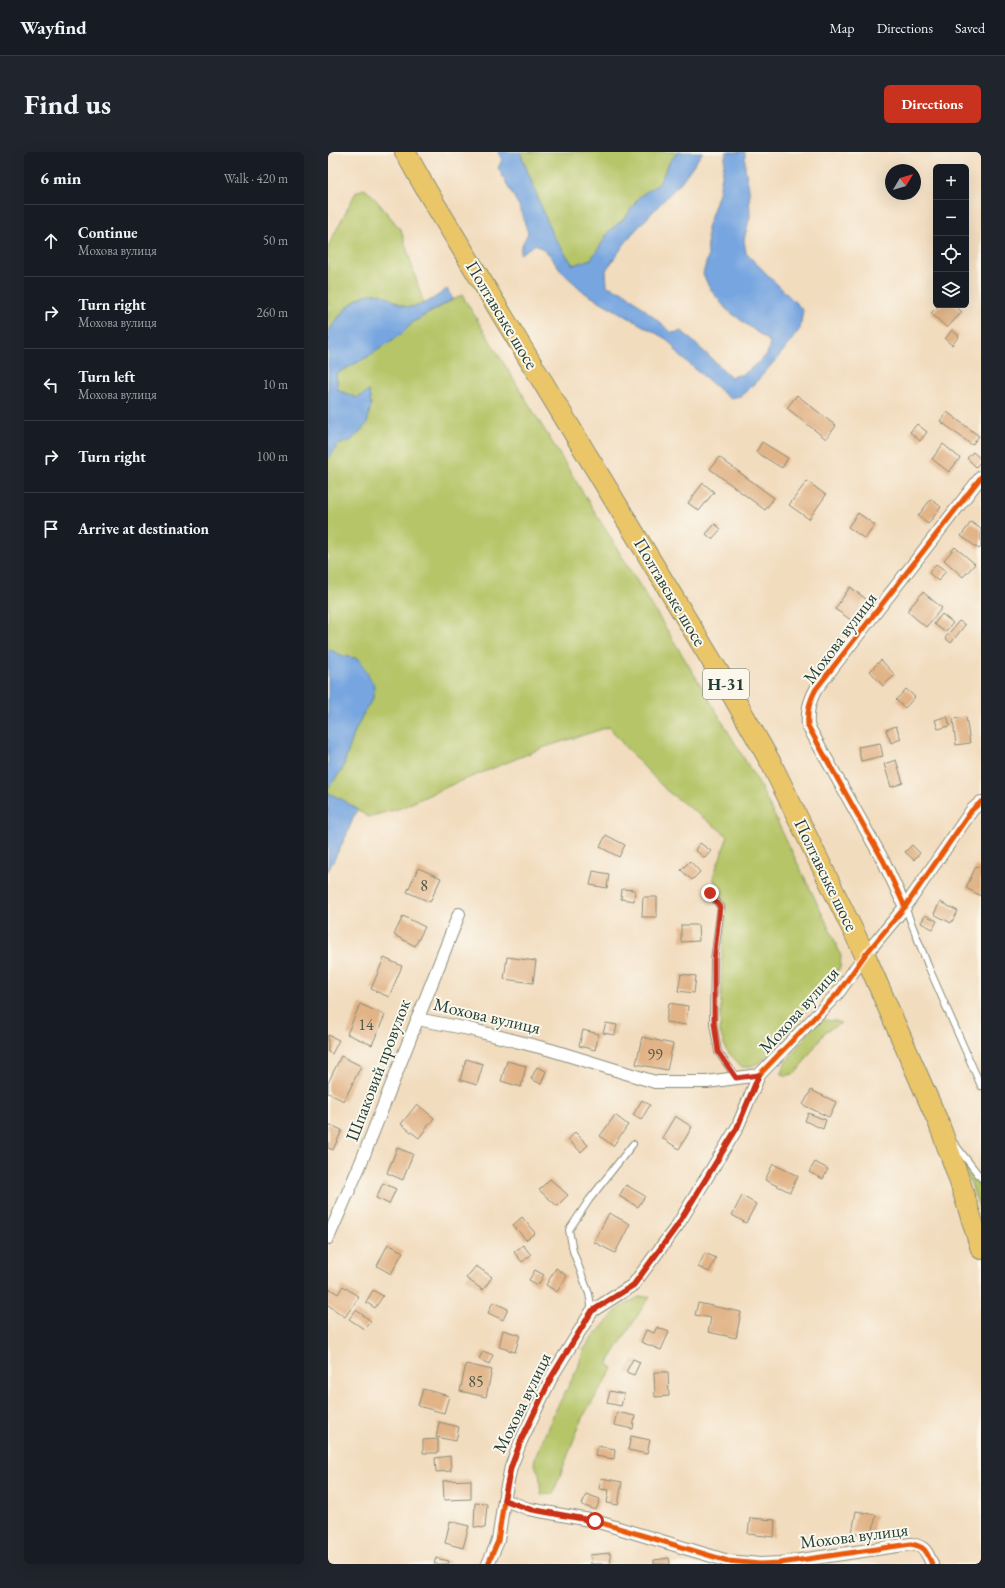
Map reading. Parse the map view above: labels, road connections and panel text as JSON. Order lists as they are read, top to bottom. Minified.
{"streets":{"main road":["Полтавське шосе","Н-31"],"street":["Мохова вулиця","Шпаковий провулок"]},"crossings":[["Полтавське шосе","Мохова вулиця"],["Мохова вулиця","Шпаковий провулок"]],"house_numbers":["8","14","99","85"],"north":"top right","page":{"header":"Wayfind","nav":["Map","Directions","Saved"],"buttons":"Directions","title":"Find us","heading":["6 min","Walk · 420 m"],"map_buttons":["+","−"],"list":[["Continue","Мохова вулиця","50 m"],["Turn right","Мохова вулиця","260 m"],["Turn left","Мохова вулиця","10 m"],["Turn right","100 m"],"Arrive at destination"]}}
